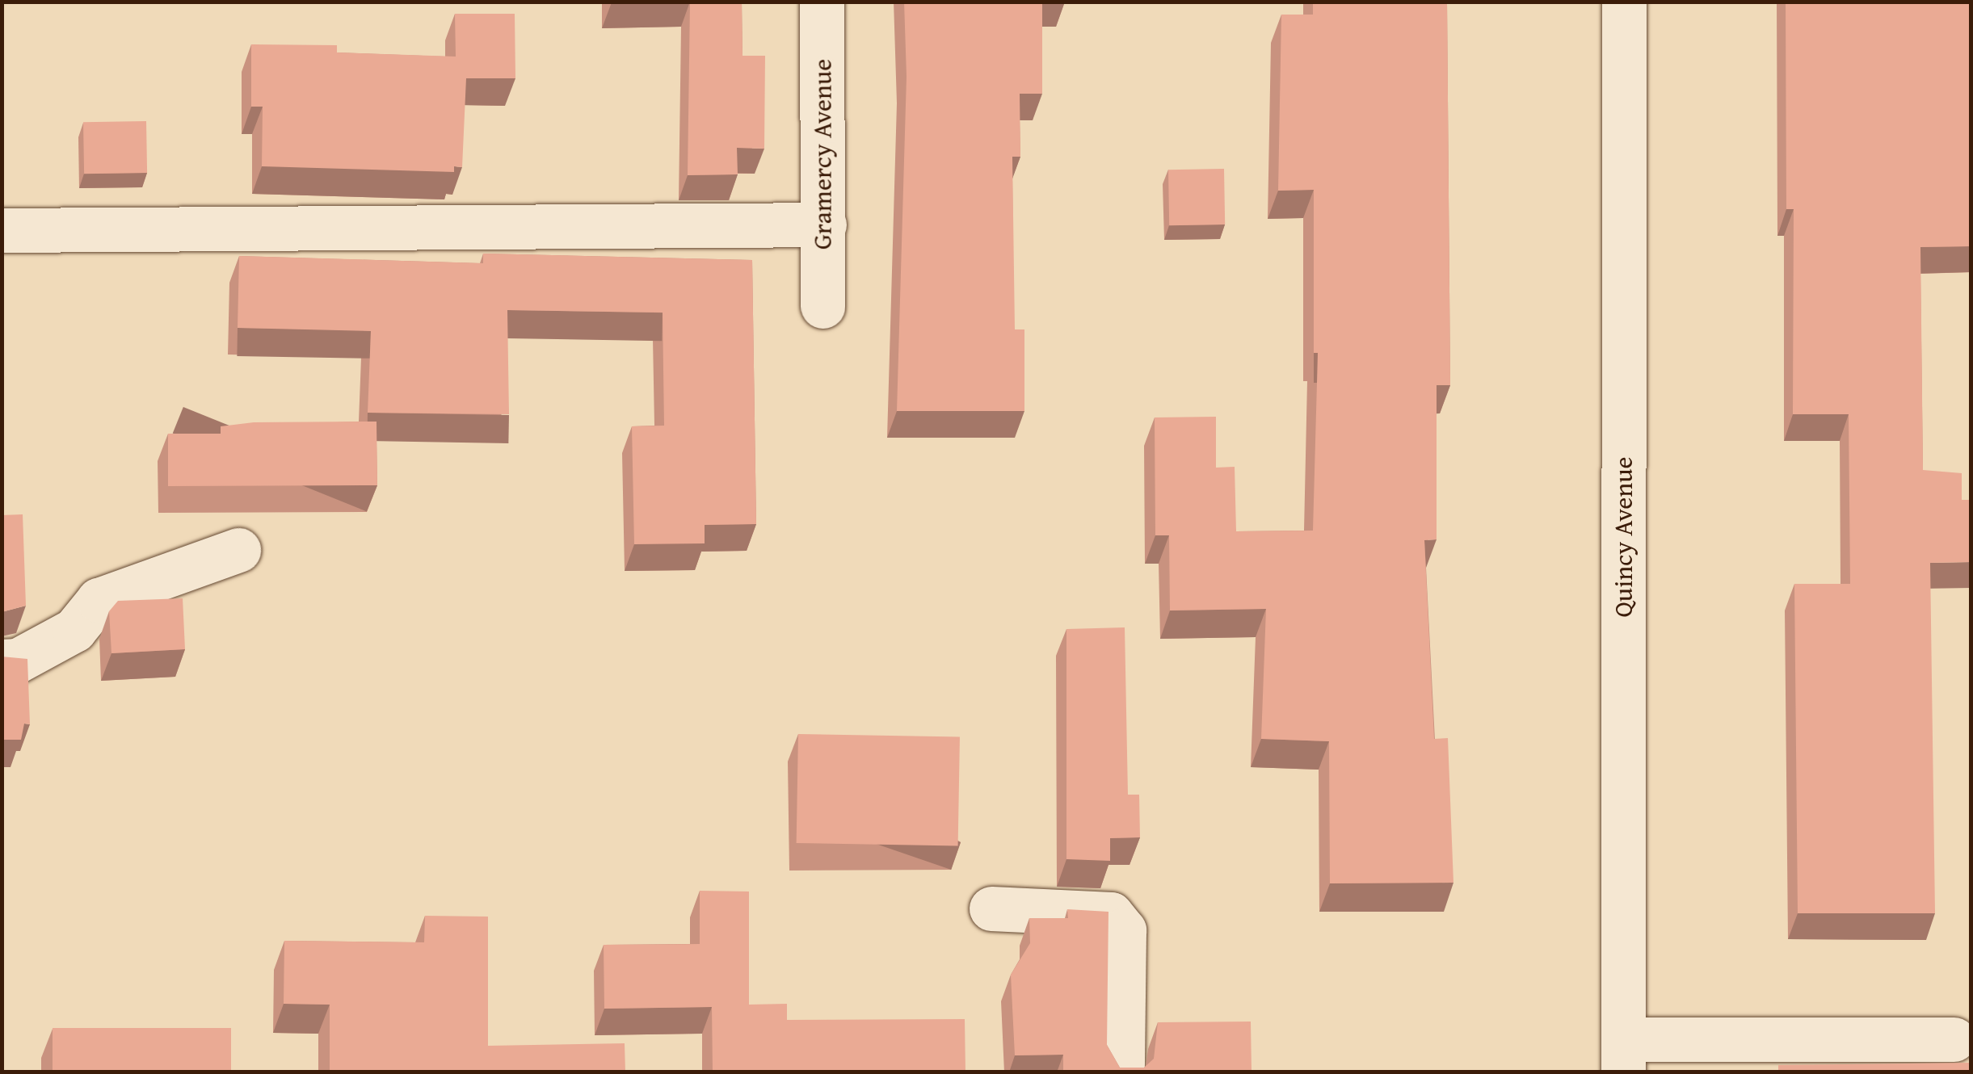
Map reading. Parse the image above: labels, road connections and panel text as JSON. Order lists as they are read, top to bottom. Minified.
{"streets":{"street":["Gramercy Avenue","Quincy Avenue"]}}
